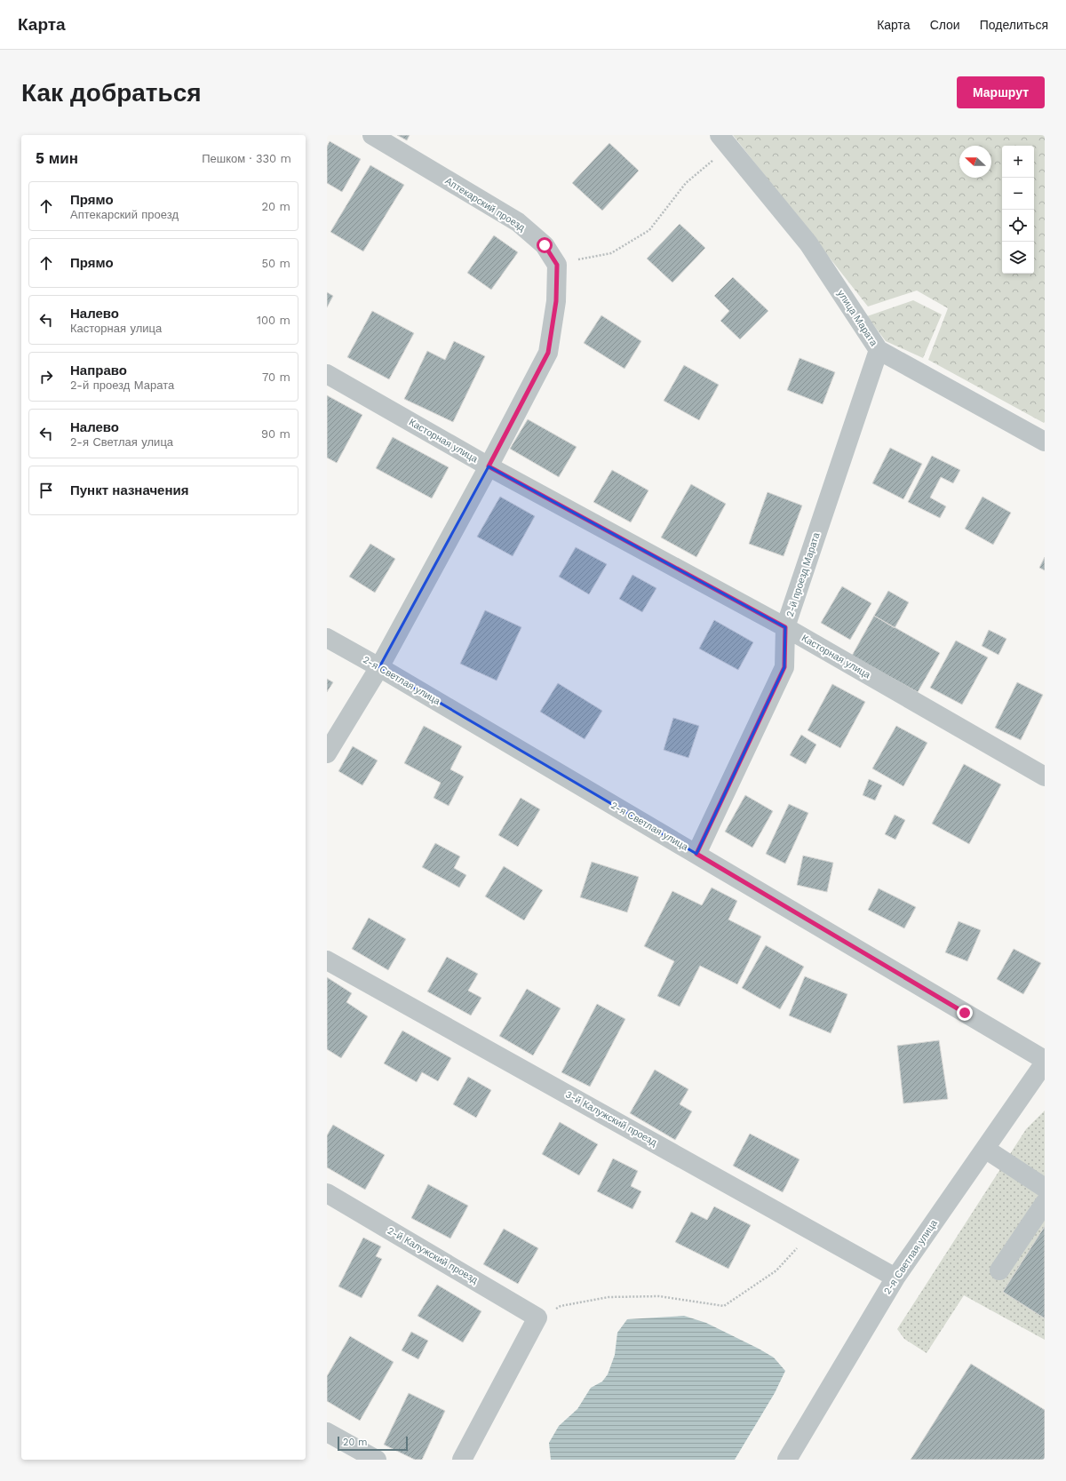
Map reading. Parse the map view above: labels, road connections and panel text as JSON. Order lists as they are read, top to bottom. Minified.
{"streets":{"street":["Аптекарский проезд","улица Марата","Касторная улица","2-й проезд Марата","2-я Светлая улица","3-й Калужский проезд","2-й Калужский проезд"]},"crossings":[["улица Марата","2-й проезд Марата"],["Касторная улица","2-й проезд Марата"],["2-й проезд Марата","2-я Светлая улица"],["2-я Светлая улица","3-й Калужский проезд"]],"scale_bar":"20 m","north":"left","page":{"header":"Карта","nav":["Карта","Слои","Поделиться"],"buttons":"Маршрут","title":"Как добраться","heading":["5 мин","Пешком · 330 m"],"map_buttons":["+","−"],"list":[["Прямо","Аптекарский проезд","20 m"],["Прямо","50 m"],["Налево","Касторная улица","100 m"],["Направо","2-й проезд Марата","70 m"],["Налево","2-я Светлая улица","90 m"],"Пункт назначения"],"scale":"20 m"}}
